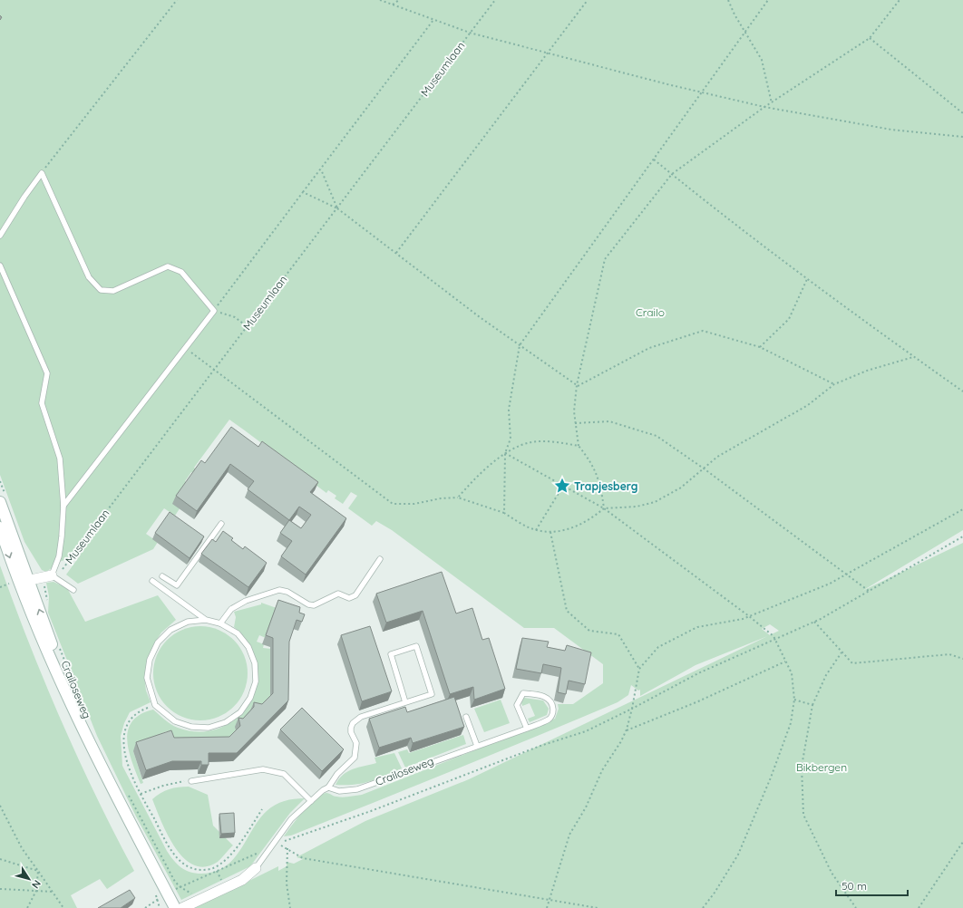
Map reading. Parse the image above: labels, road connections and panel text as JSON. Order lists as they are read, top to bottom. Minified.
{"streets":{"main road":["Crailoseweg"],"path":["Museumlaan"]},"parks":["Crailo","Bikbergen"],"places":{"place":["Trapjesberg"]},"scale_bar":"50 m","north":"bottom right"}
